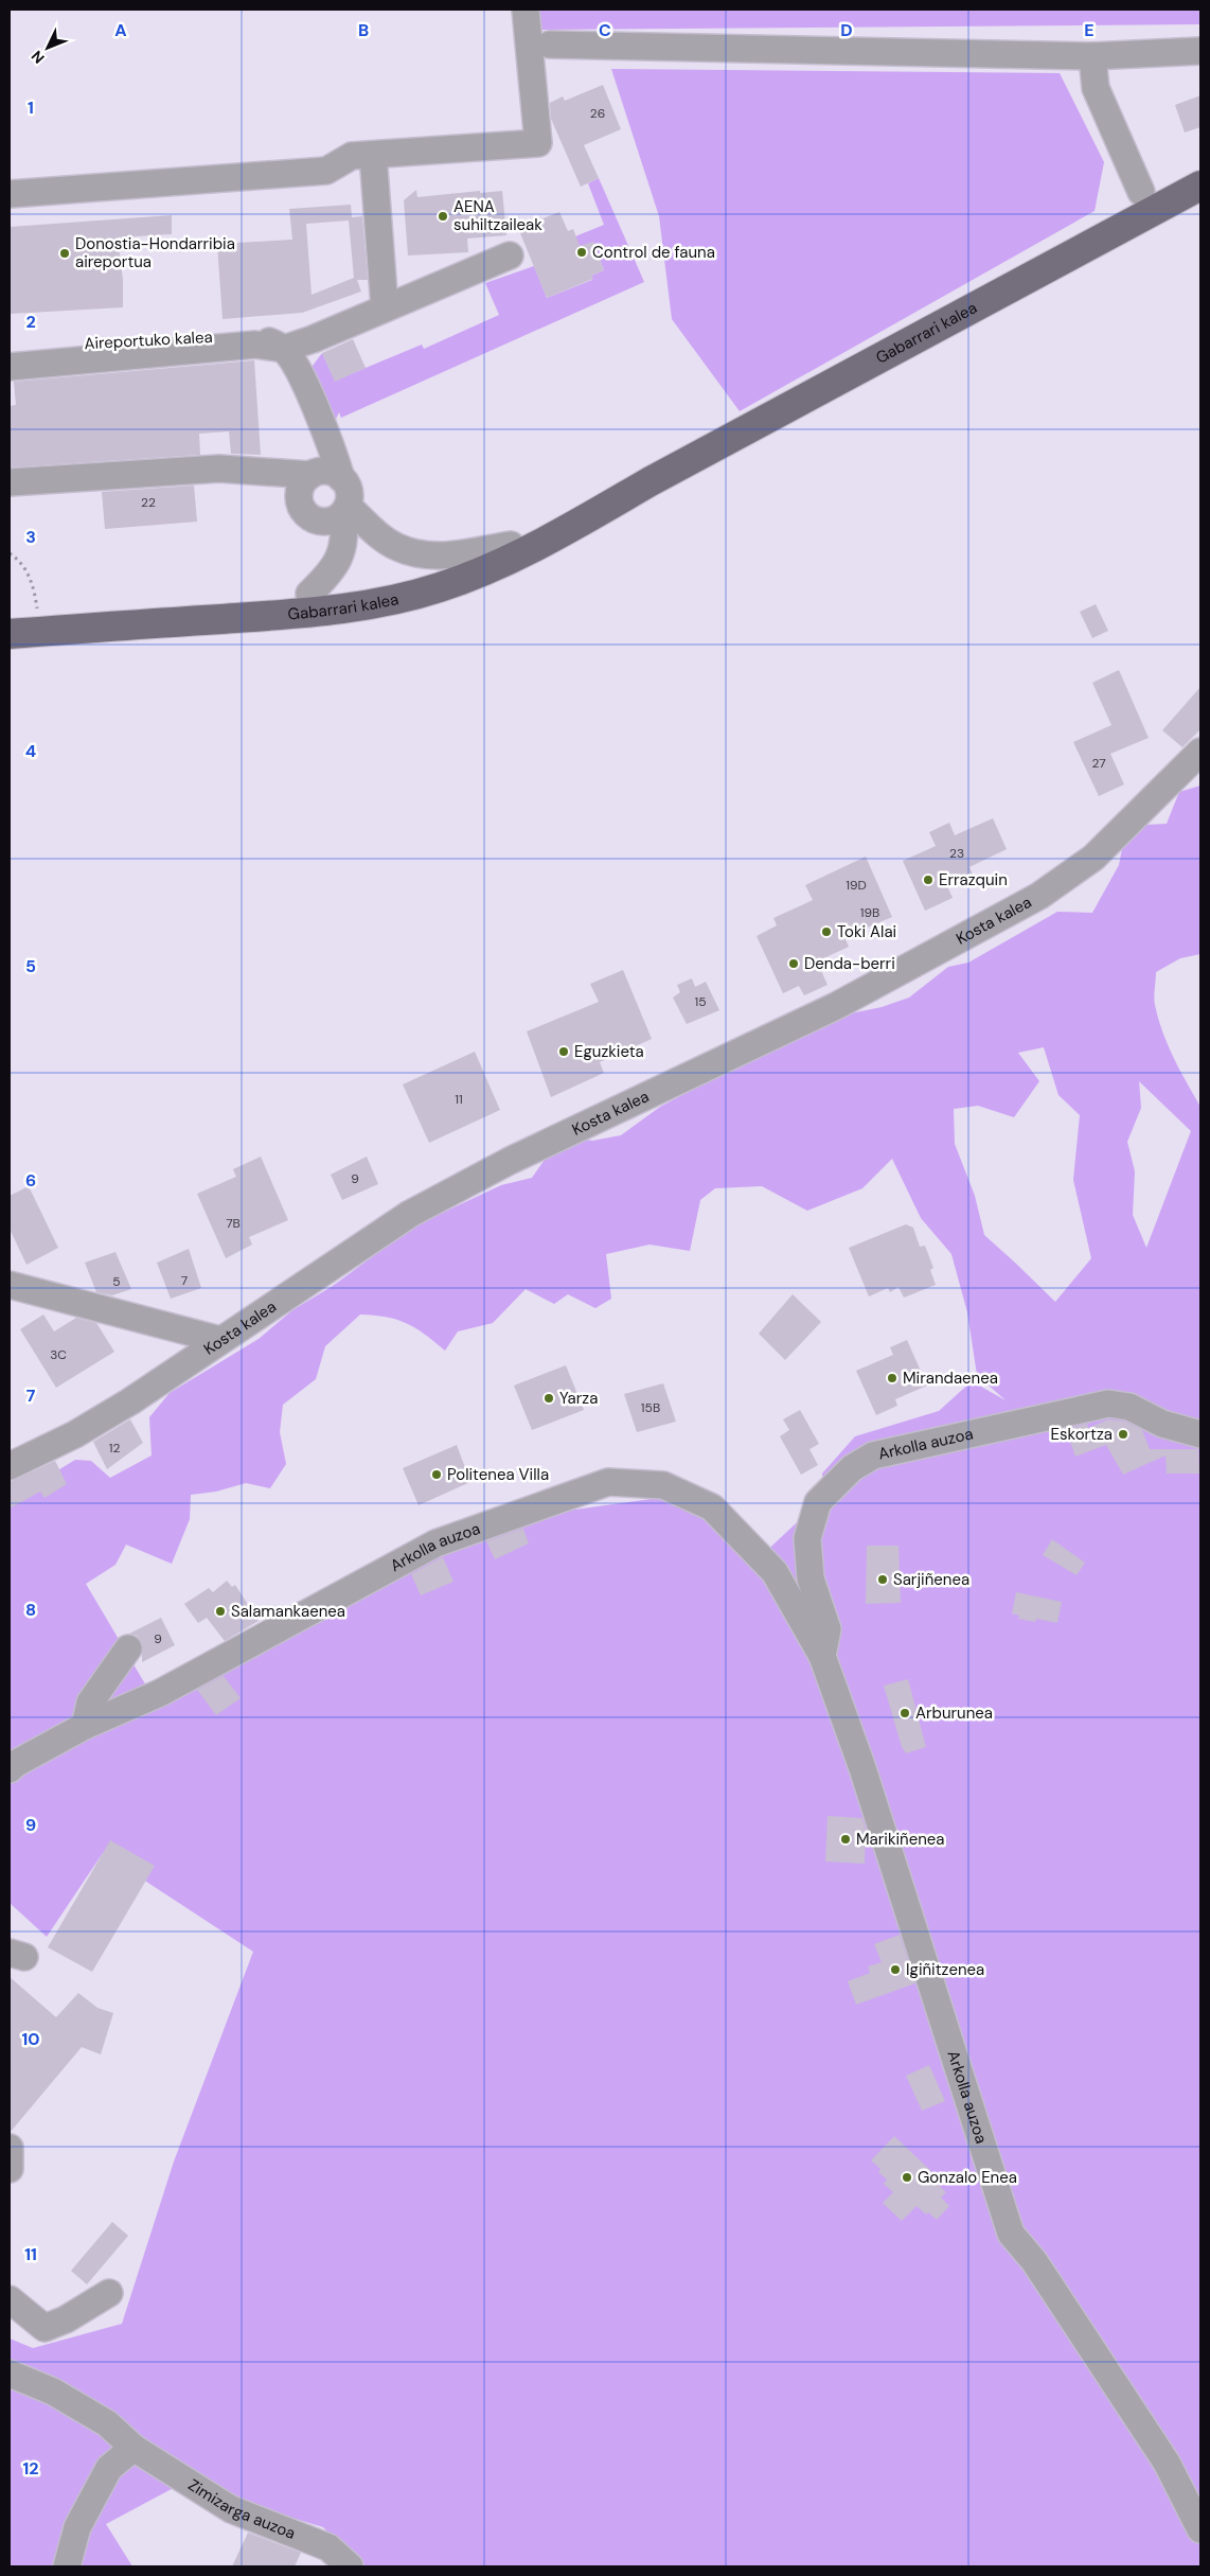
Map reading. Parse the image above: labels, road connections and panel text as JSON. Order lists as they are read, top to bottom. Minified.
{"streets":{"main road":["Gabarrari kalea"],"street":["Aireportuko kalea","Kosta kalea","Arkolla auzoa","Zimizarga auzoa"]},"places":["AENA suhiltzaileak","Control de fauna","Donostia-Hondarribia aireportua","Errazquin","Toki Alai","Denda-berri","Eguzkieta","Mirandaenea","Yarza","Eskortza","Politenea Villa","Sarjiñenea","Salamankaenea","Arburunea","Marikiñenea","Igiñitzenea","Gonzalo Enea"],"house_numbers":["26","22","27","23","19D","19B","15","11","9","7B","7","5","3C","15B","12","9"],"north":"bottom left","grid":{"columns":["A","B","C","D","E"],"rows":["1","2","3","4","5","6","7","8","9","10","11","12"]}}
